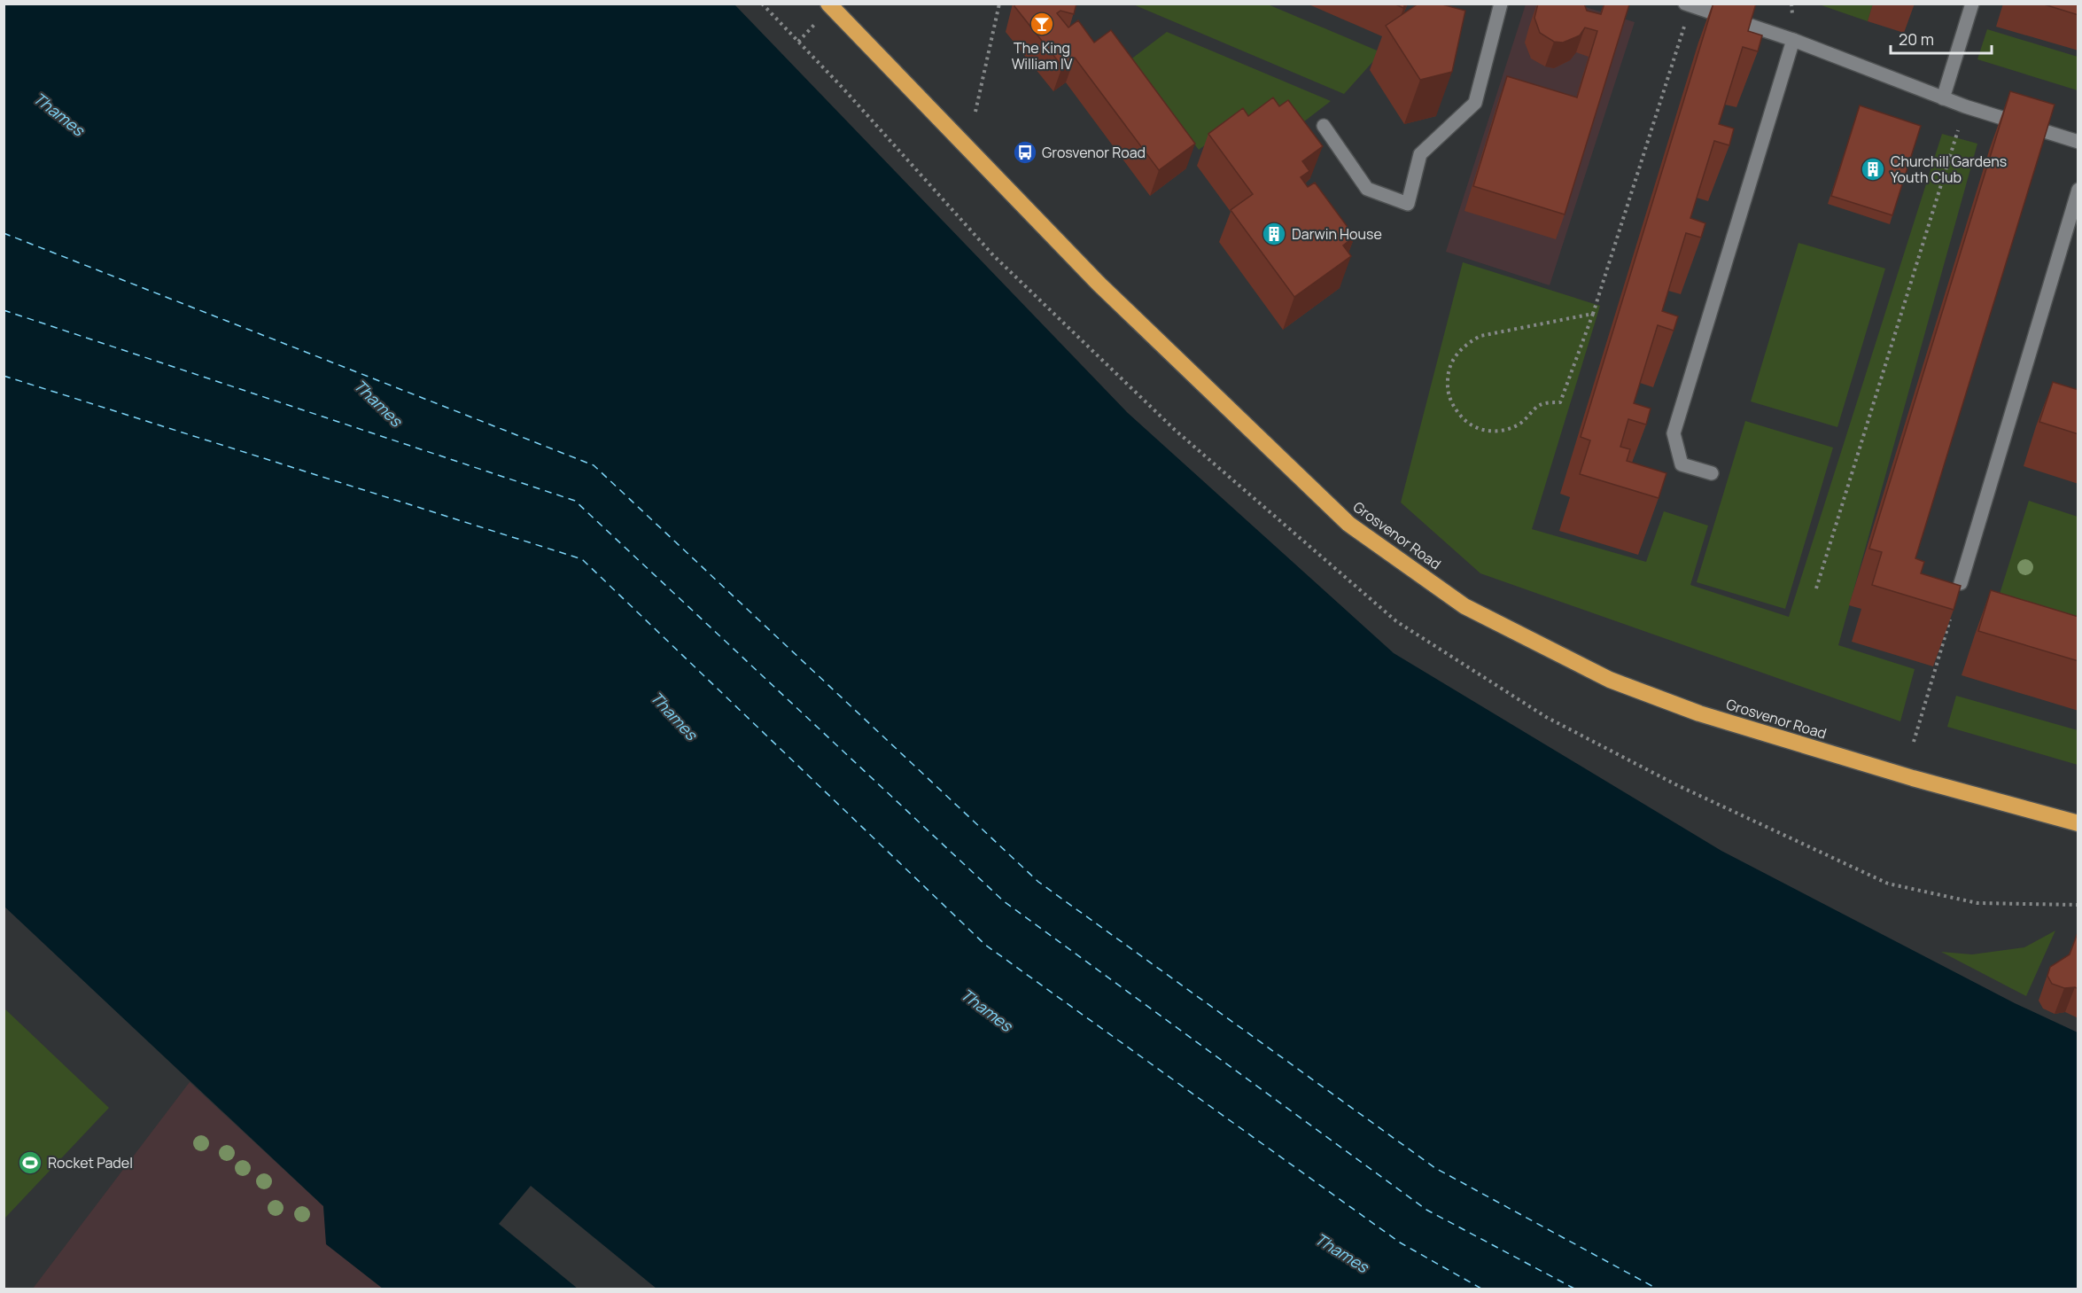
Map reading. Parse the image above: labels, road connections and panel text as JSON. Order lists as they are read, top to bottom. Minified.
{"streets":{"highway":["Grosvenor Road"]},"water":["Thames"],"places":{"bar":["The King William IV"],"bus stop":["Grosvenor Road"],"building":["Churchill Gardens Youth Club","Darwin House"],"sports":["Rocket Padel"]},"scale_bar":"20 m"}
